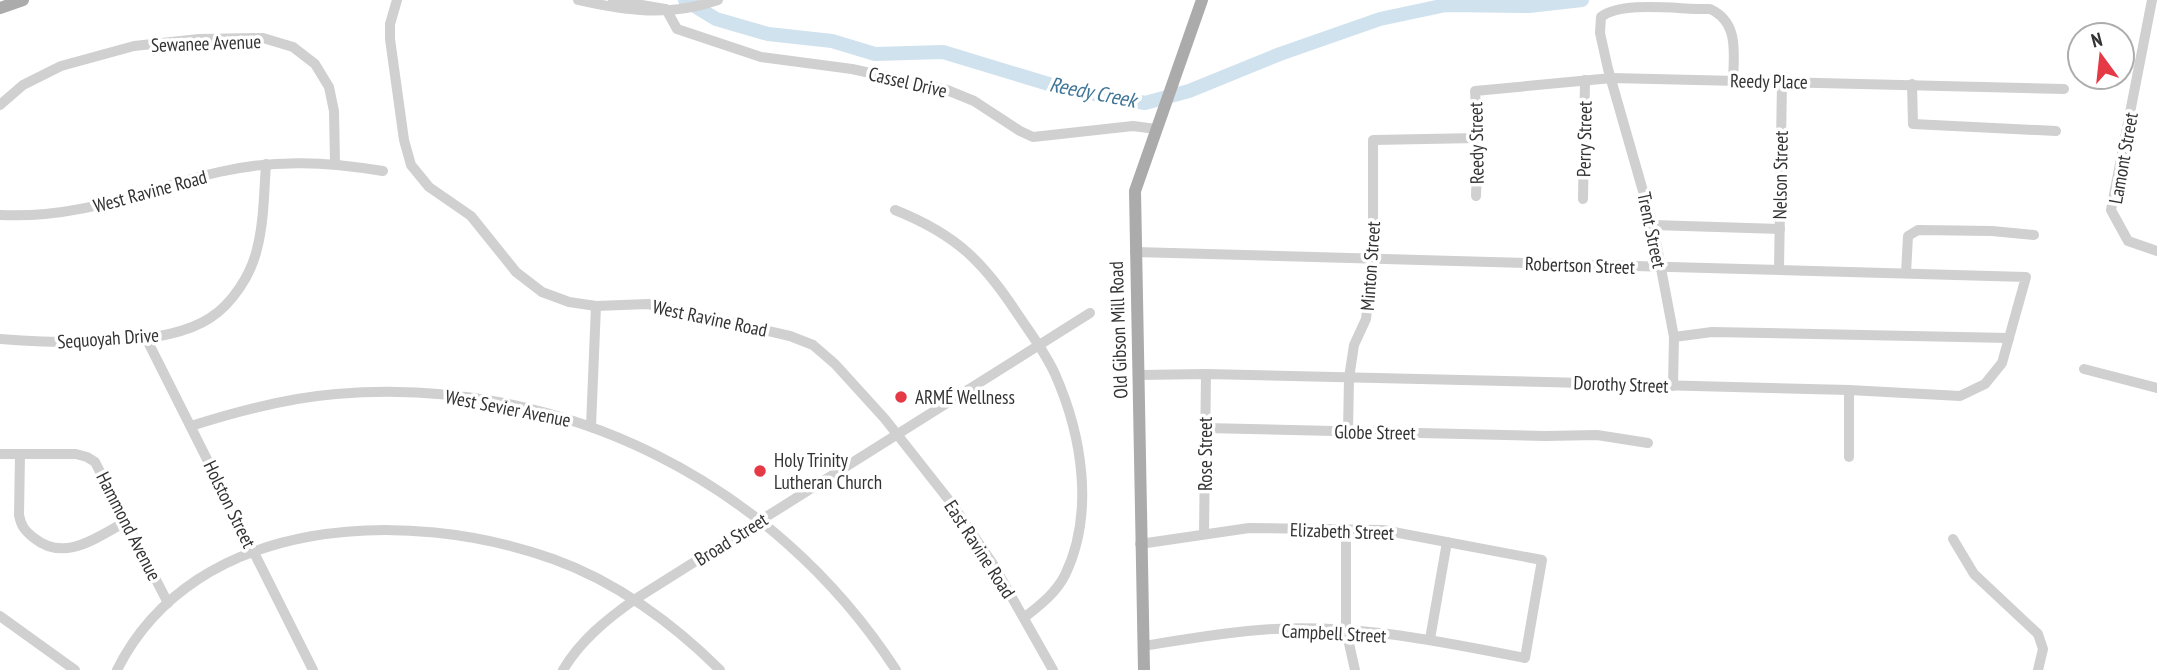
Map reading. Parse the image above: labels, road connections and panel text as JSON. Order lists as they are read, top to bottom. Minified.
{"streets":{"main road":["Old Gibson Mill Road"],"street":["Sewanee Avenue","Reedy Place","Cassel Drive","Perry Street","Reedy Street","Lamont Street","Nelson Street","West Ravine Road","Trent Street","Robertson Street","Minton Street","Sequoyah Drive","Dorothy Street","West Sevier Avenue","Globe Street","Rose Street","Holston Street","Hammond Avenue","Elizabeth Street","Broad Street","East Ravine Road","Campbell Street"]},"crossings":[["Sewanee Avenue","West Ravine Road"],["Reedy Place","Perry Street"],["Reedy Place","Reedy Street"],["Reedy Place","Nelson Street"],["Reedy Place","Trent Street"],["Cassel Drive","Old Gibson Mill Road"],["Reedy Street","Minton Street"],["Nelson Street","Robertson Street"],["West Ravine Road","Sequoyah Drive"],["West Ravine Road","Broad Street"],["West Ravine Road","East Ravine Road"],["Trent Street","Robertson Street"],["Trent Street","Dorothy Street"],["Robertson Street","Minton Street"],["Robertson Street","Old Gibson Mill Road"],["Robertson Street","Dorothy Street"],["Minton Street","Dorothy Street"],["Minton Street","Globe Street"],["Old Gibson Mill Road","Dorothy Street"],["Old Gibson Mill Road","Elizabeth Street"],["Old Gibson Mill Road","Campbell Street"],["Sequoyah Drive","Holston Street"],["Dorothy Street","Rose Street"],["West Sevier Avenue","Holston Street"],["West Sevier Avenue","Broad Street"],["Globe Street","Rose Street"],["Rose Street","Elizabeth Street"],["Elizabeth Street","Campbell Street"],["Broad Street","East Ravine Road"]],"water":["Reedy Creek"],"places":["ARMÉ Wellness","Holy Trinity Lutheran Church"],"north":"top"}
